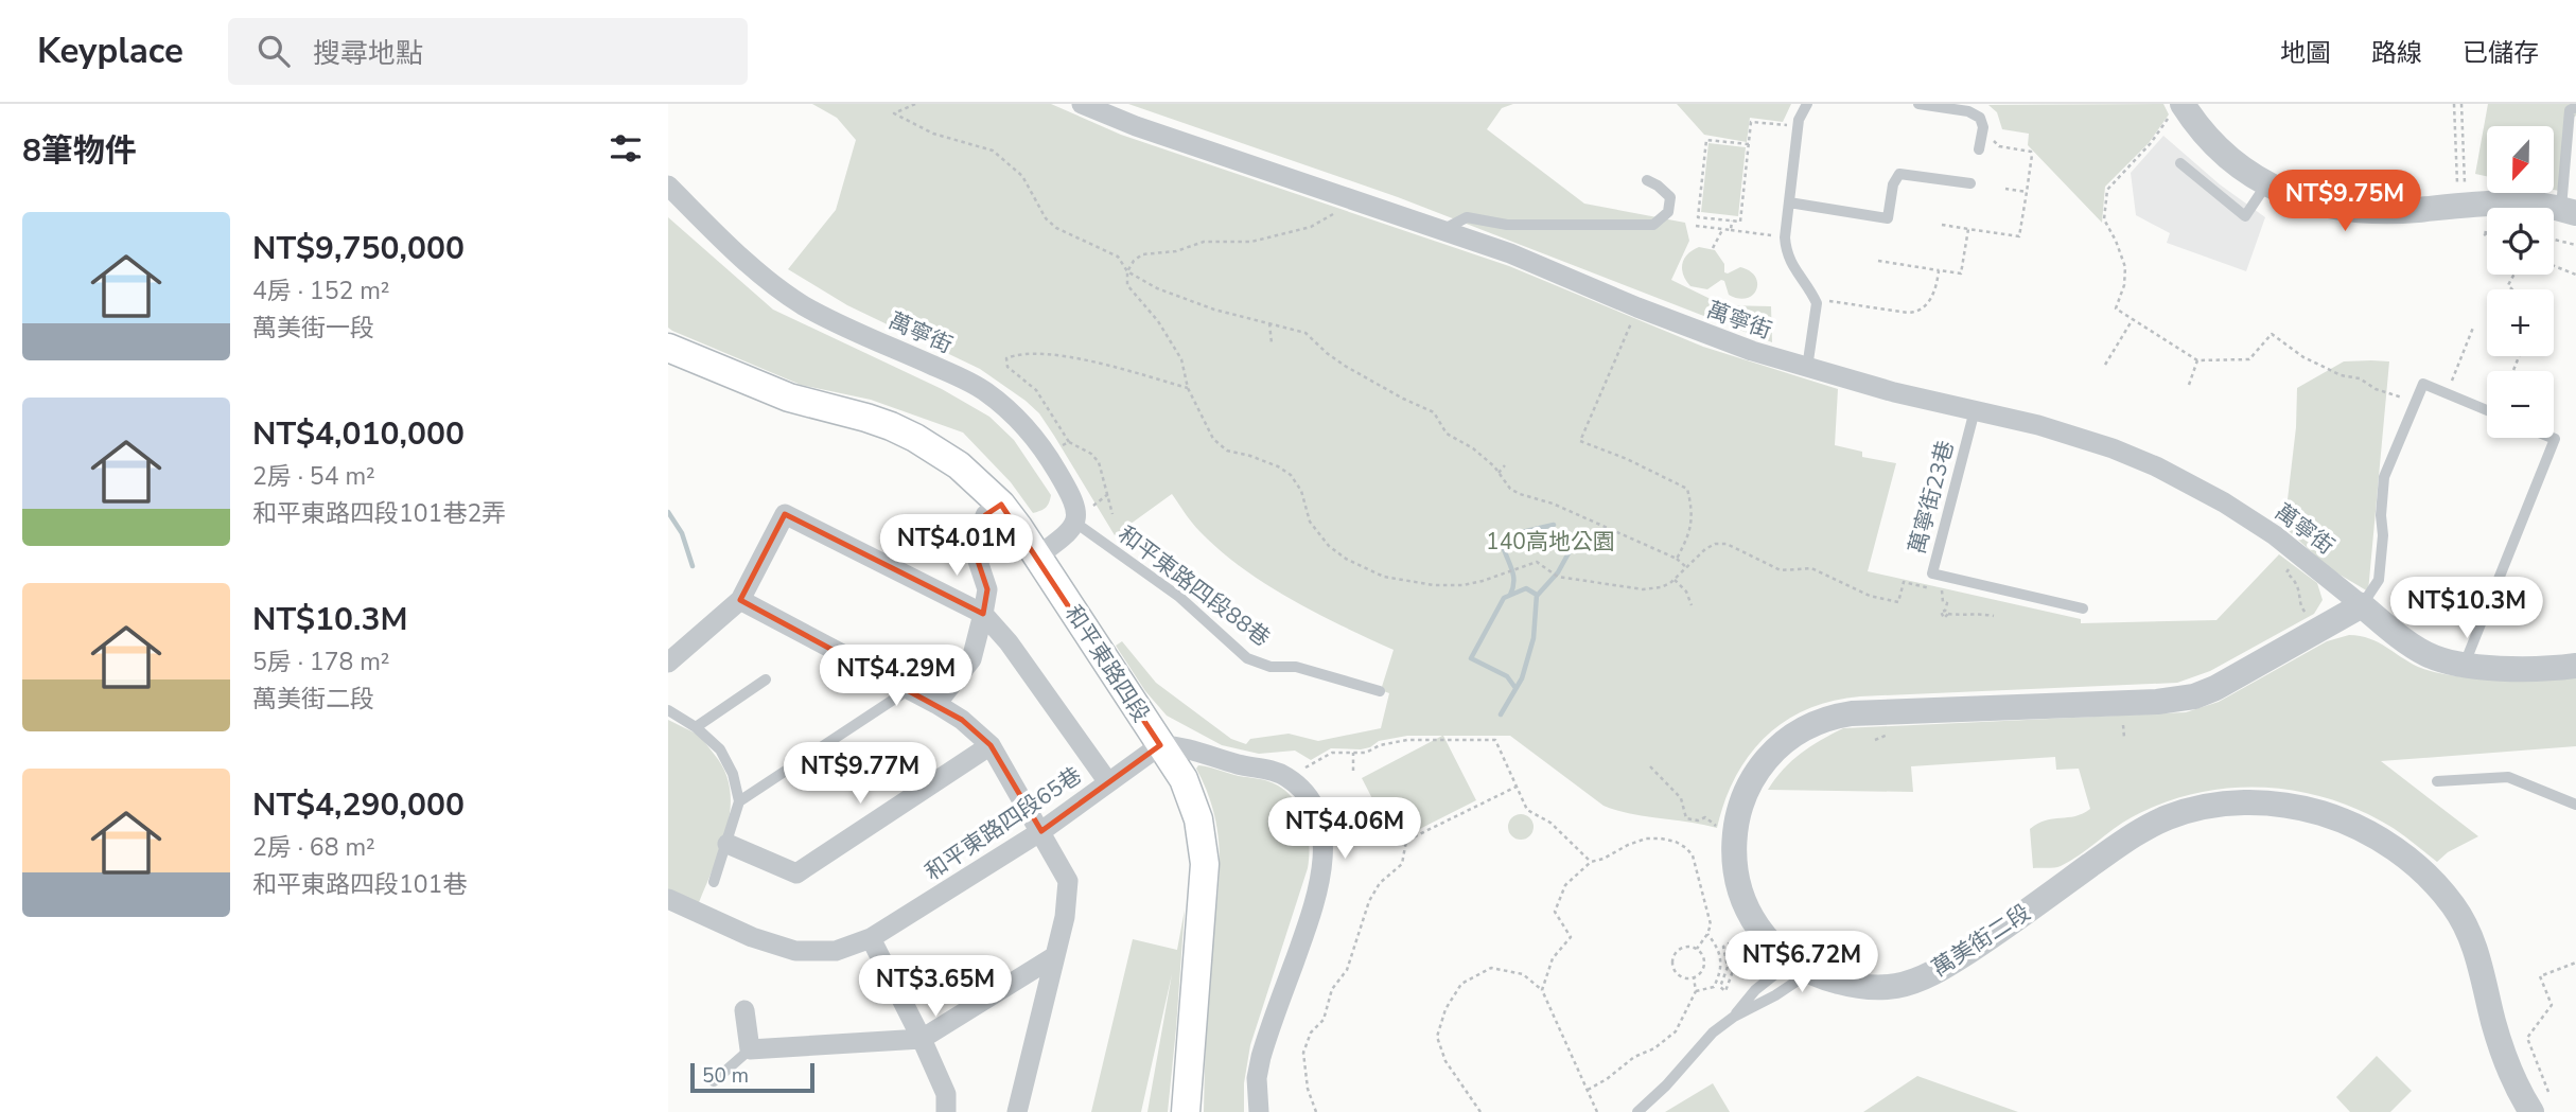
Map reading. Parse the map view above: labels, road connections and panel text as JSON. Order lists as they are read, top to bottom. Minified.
{"streets":{"main road":["和平東路四段"],"street":["萬寧街","和平東路四段65巷","萬美街二段"],"lane":["萬寧街23巷","和平東路四段88巷"]},"crossings":[["萬寧街","萬寧街23巷"],["萬寧街","和平東路四段88巷"],["萬寧街","萬美街二段"],["和平東路四段","和平東路四段65巷"]],"parks":["140高地公園"],"scale_bar":"50 m","north":"bottom","page":{"header":"Keyplace","search":"搜尋地點","nav":["地圖","路線","已儲存"],"heading":"8筆物件","map_buttons":["+","−"],"price":["NT$9.75M","NT$4.01M","NT$10.3M","NT$4.29M","NT$9.77M","NT$4.06M","NT$6.72M","NT$3.65M"],"list":[{"name":"NT$9,750,000","note":"4房 · 152 m² · 萬美街一段"},{"name":"NT$4,010,000","note":"2房 · 54 m² · 和平東路四段101巷2弄"},{"name":"NT$10.3M","note":"5房 · 178 m² · 萬美街二段"},{"name":"NT$4,290,000","note":"2房 · 68 m² · 和平東路四段101巷"}],"scale":"50 m"}}
